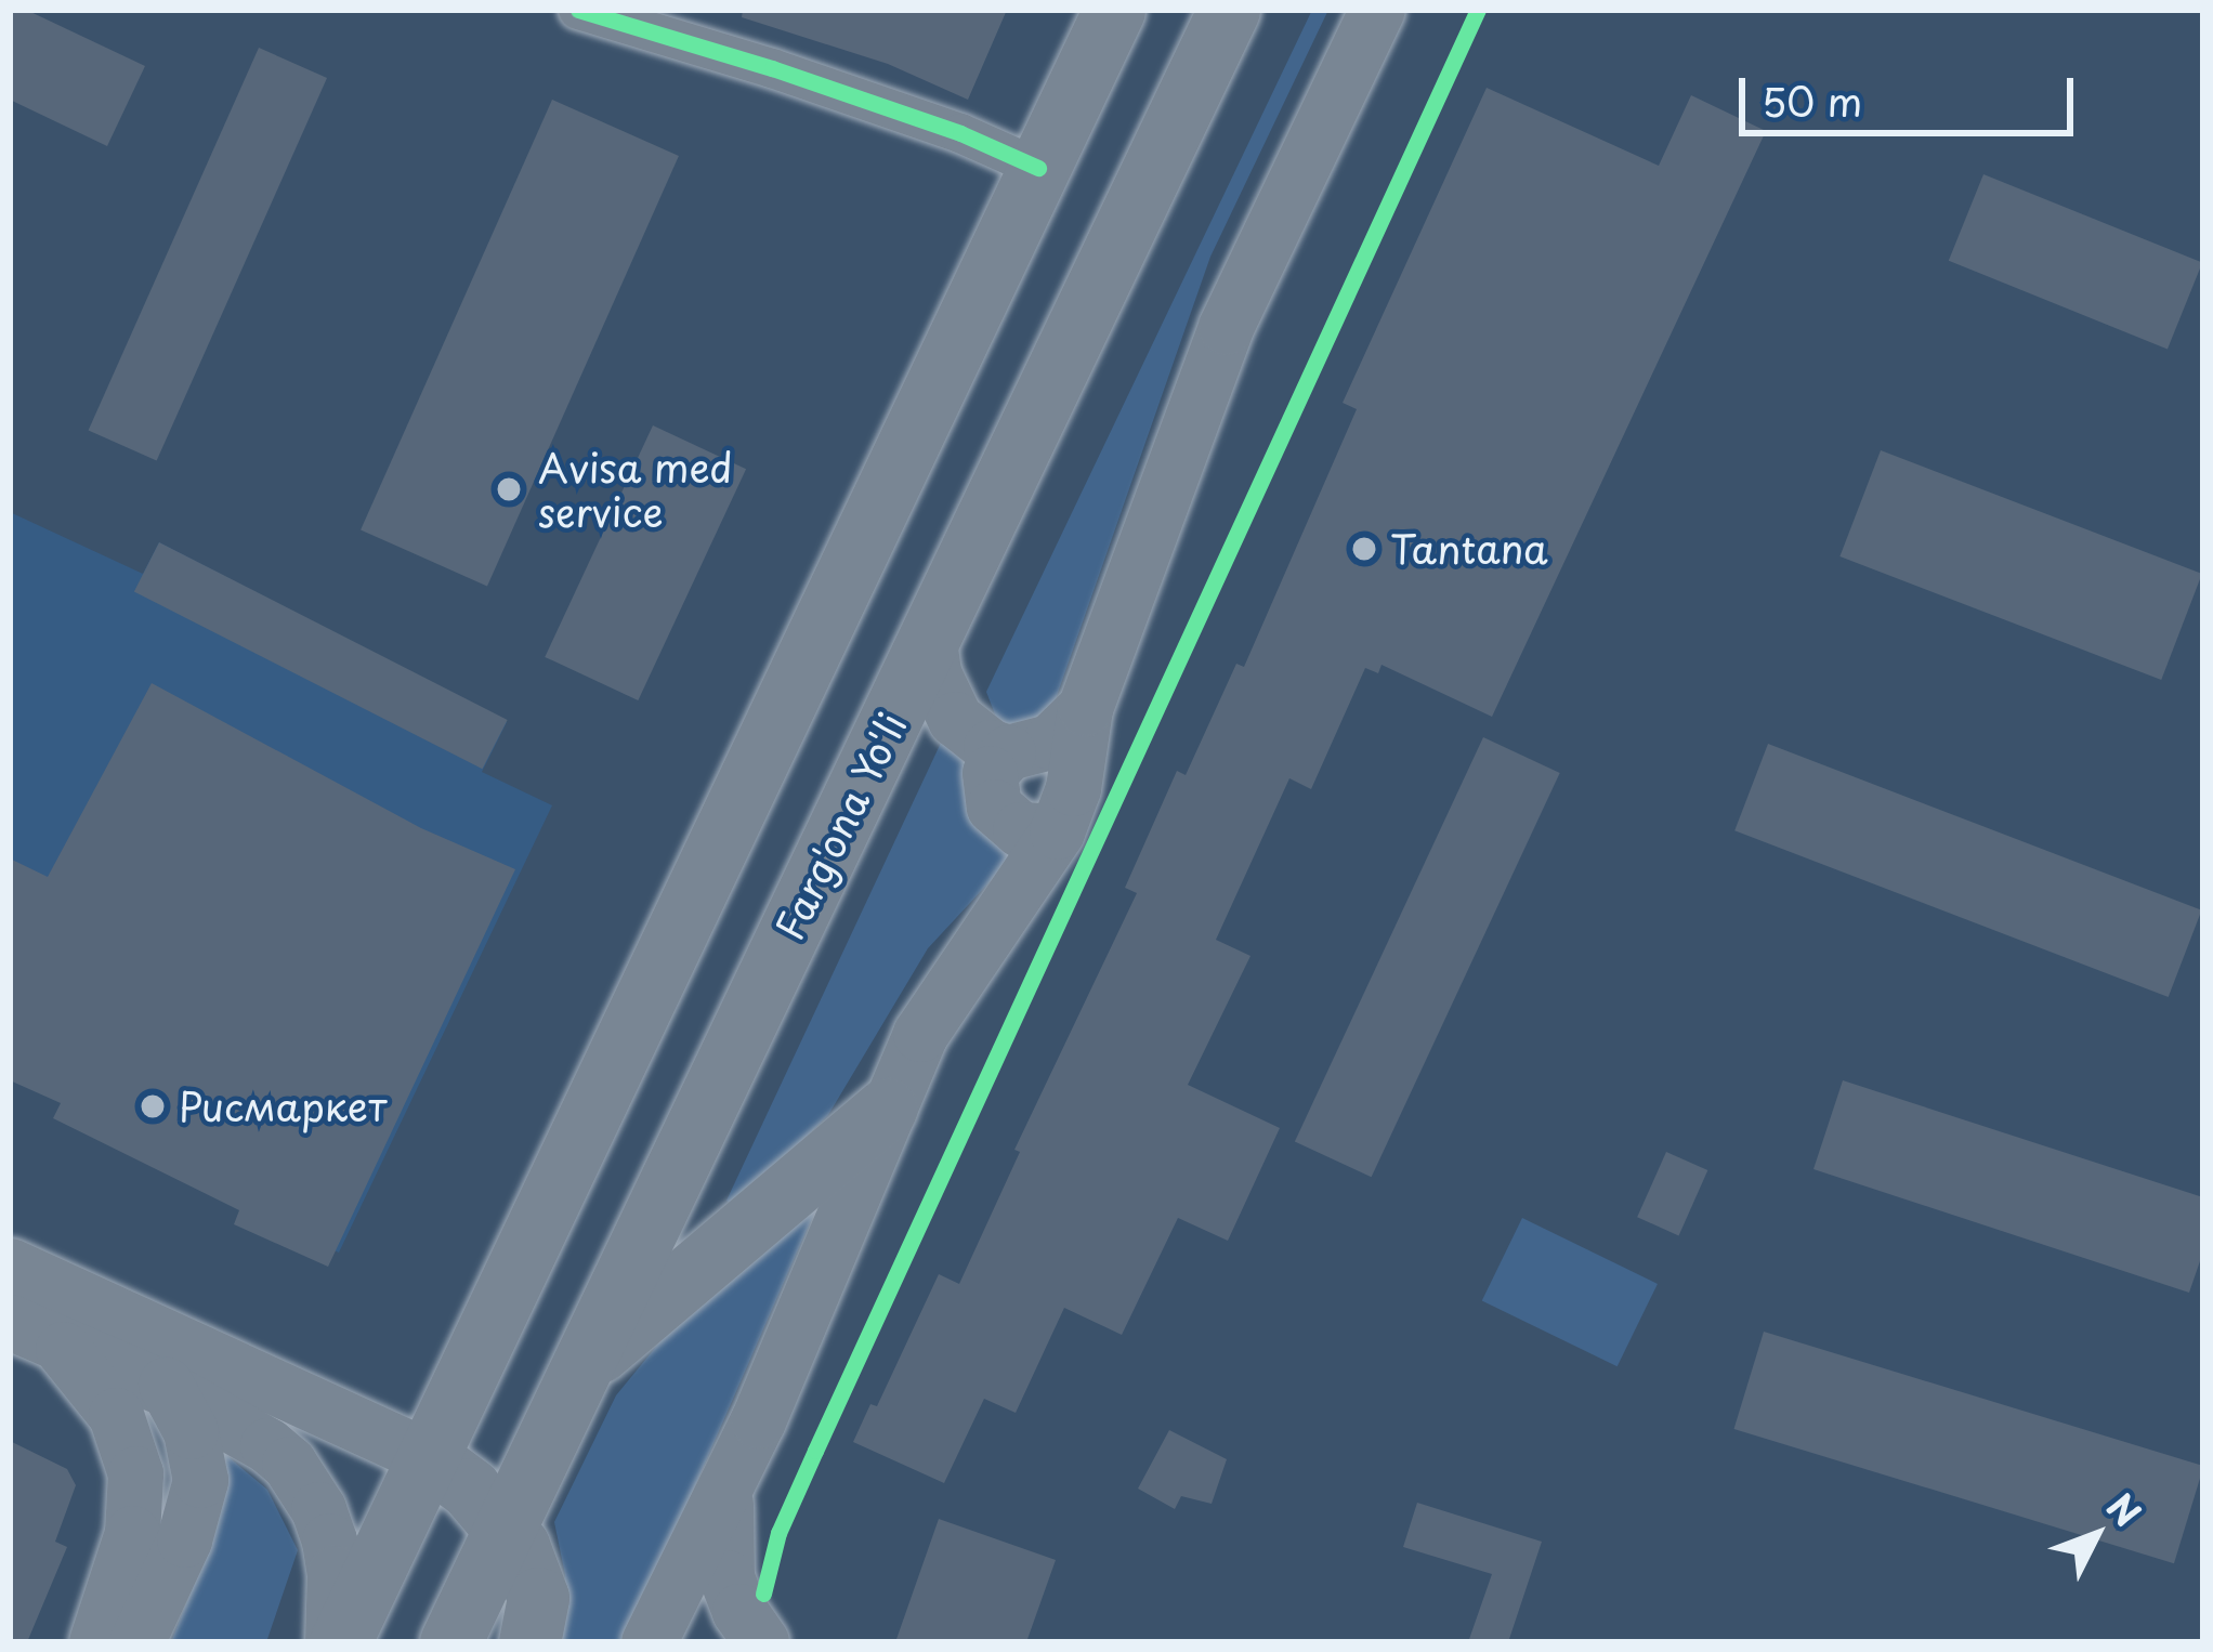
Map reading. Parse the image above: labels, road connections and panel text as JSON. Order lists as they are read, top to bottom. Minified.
{"streets":{"main road":["Farg'ona Yo'li"]},"places":["Avisa med service","Tantana","Рисмаркет"],"scale_bar":"50 m","north":"top right"}
